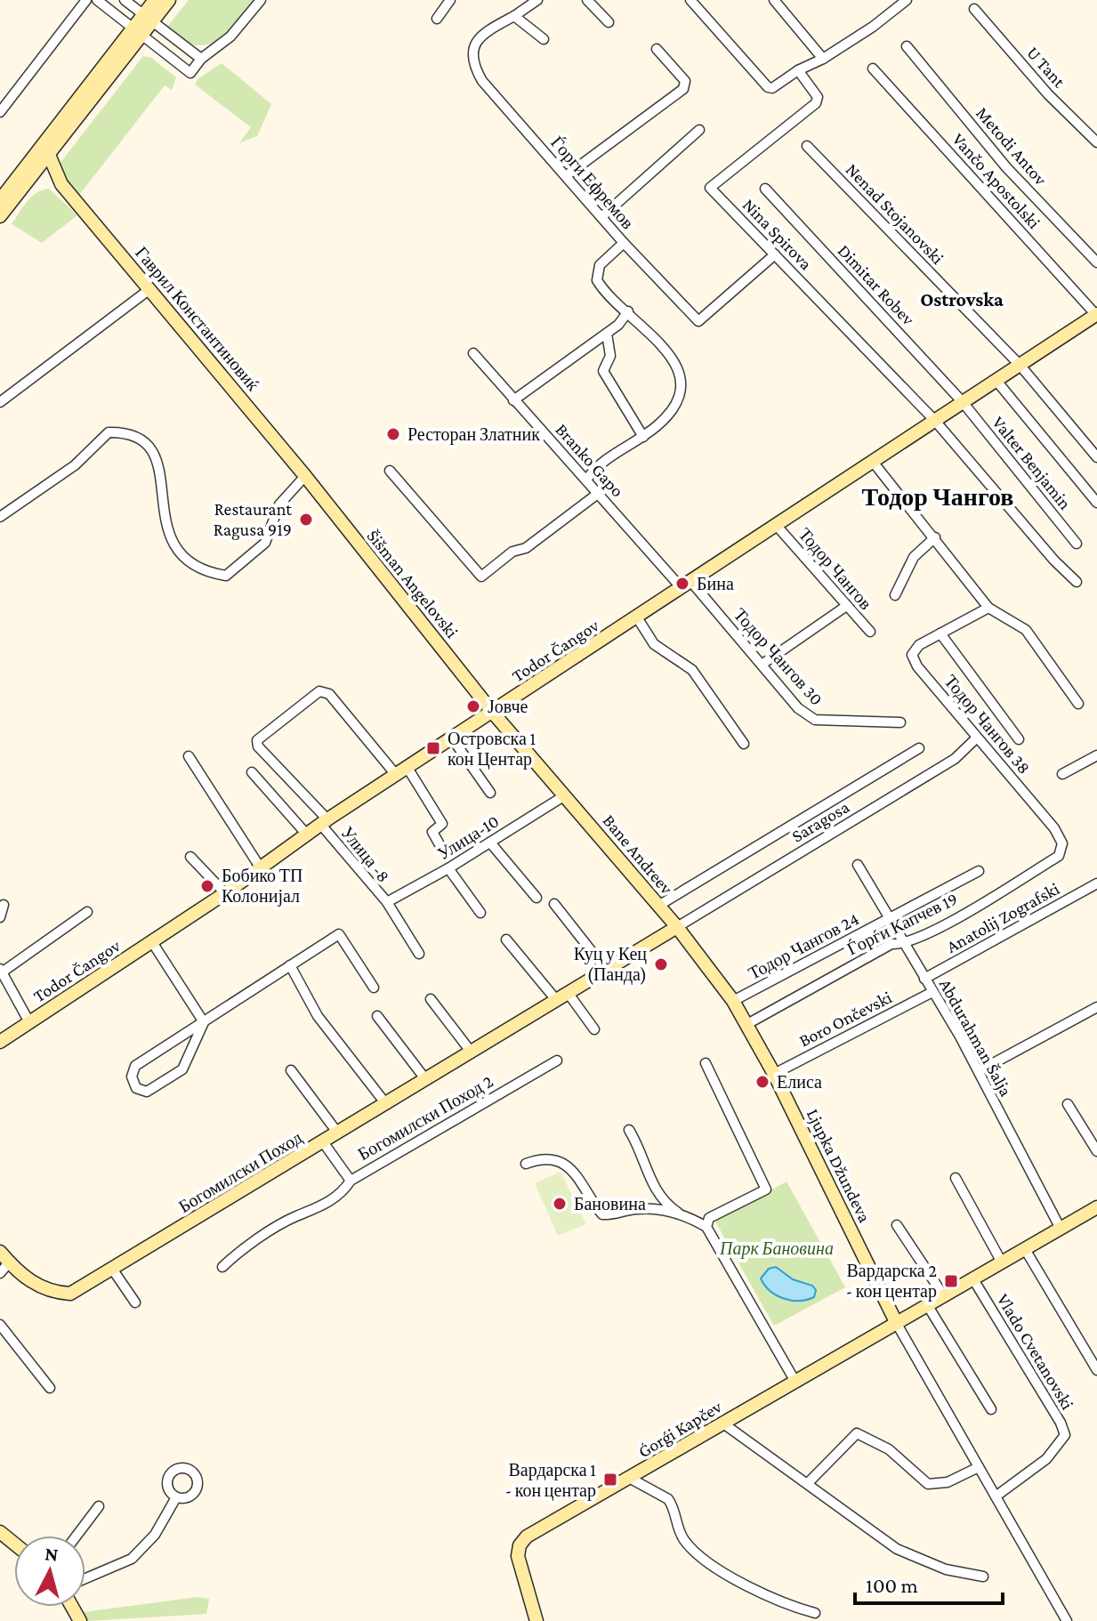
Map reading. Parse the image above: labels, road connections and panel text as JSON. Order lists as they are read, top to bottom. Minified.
{"streets":{"street":["U Tant","Metodi Antov","Vančo Apostolski","Ѓорги Ефремов","Nenad Stojanovski","Nina Spirova","Dimitar Robev","Гаврил Константиновиќ","Branko Gapo","Valter Benjamin","Тодор Чангов","Šišman Angelovski","Todor Čangov","Тодор Чангов 30","Тодор Чангов 38","Saragosa","Улица-10","Улица -8","Bane Andreev","Anatolij Zografski","Ѓорѓи Капчев 19","Тодор Чангов 24","Boro Ončevski","Abdurahman Šalja","Богомилски Поход 2","Ljupka Džundeva","Богомилски Поход","Vlado Cvetanovski","Ǵorǵi Kapčev"]},"crossings":[["Vančo Apostolski","Todor Čangov"],["Ѓорги Ефремов","Nina Spirova"],["Nenad Stojanovski","Todor Čangov"],["Nina Spirova","Todor Čangov"],["Dimitar Robev","Valter Benjamin"],["Dimitar Robev","Todor Čangov"],["Гаврил Константиновиќ","Šišman Angelovski"],["Branko Gapo","Todor Čangov"],["Branko Gapo","Тодор Чангов 30"],["Valter Benjamin","Todor Čangov"],["Тодор Чангов","Todor Čangov"],["Šišman Angelovski","Todor Čangov"],["Šišman Angelovski","Bane Andreev"],["Todor Čangov","Тодор Чангов 30"],["Todor Čangov","Улица -8"],["Todor Čangov","Bane Andreev"],["Тодор Чангов 38","Saragosa"],["Тодор Чангов 38","Ѓорѓи Капчев 19"],["Saragosa","Bane Andreev"],["Saragosa","Богомилски Поход"],["Улица-10","Улица -8"],["Улица-10","Bane Andreev"],["Bane Andreev","Ѓорѓи Капчев 19"],["Bane Andreev","Тодор Чангов 24"],["Bane Andreev","Ljupka Džundeva"],["Bane Andreev","Богомилски Поход"],["Anatolij Zografski","Abdurahman Šalja"],["Ѓорѓи Капчев 19","Abdurahman Šalja"],["Ѓорѓи Капчев 19","Ljupka Džundeva"],["Тодор Чангов 24","Abdurahman Šalja"],["Boro Ončevski","Abdurahman Šalja"],["Boro Ončevski","Ljupka Džundeva"],["Abdurahman Šalja","Ǵorǵi Kapčev"],["Богомилски Поход 2","Богомилски Поход"],["Ljupka Džundeva","Ǵorǵi Kapčev"],["Vlado Cvetanovski","Ǵorǵi Kapčev"]],"districts":["Ostrovska","Тодор Чангов"],"parks":["Парк Бановина"],"places":{"other":["Ресторан Златник","Restaurant Ragusa 919","Бина","Јовче","Бобико ТП Колонијал","Куц у Кец (Панда)","Елиса","Бановина"],"transit":["Островска 1 кон Центар","Вардарска 2 - кон центар","Вардарска 1 - кон центар"]},"scale_bar":"100 m","north":"top"}
